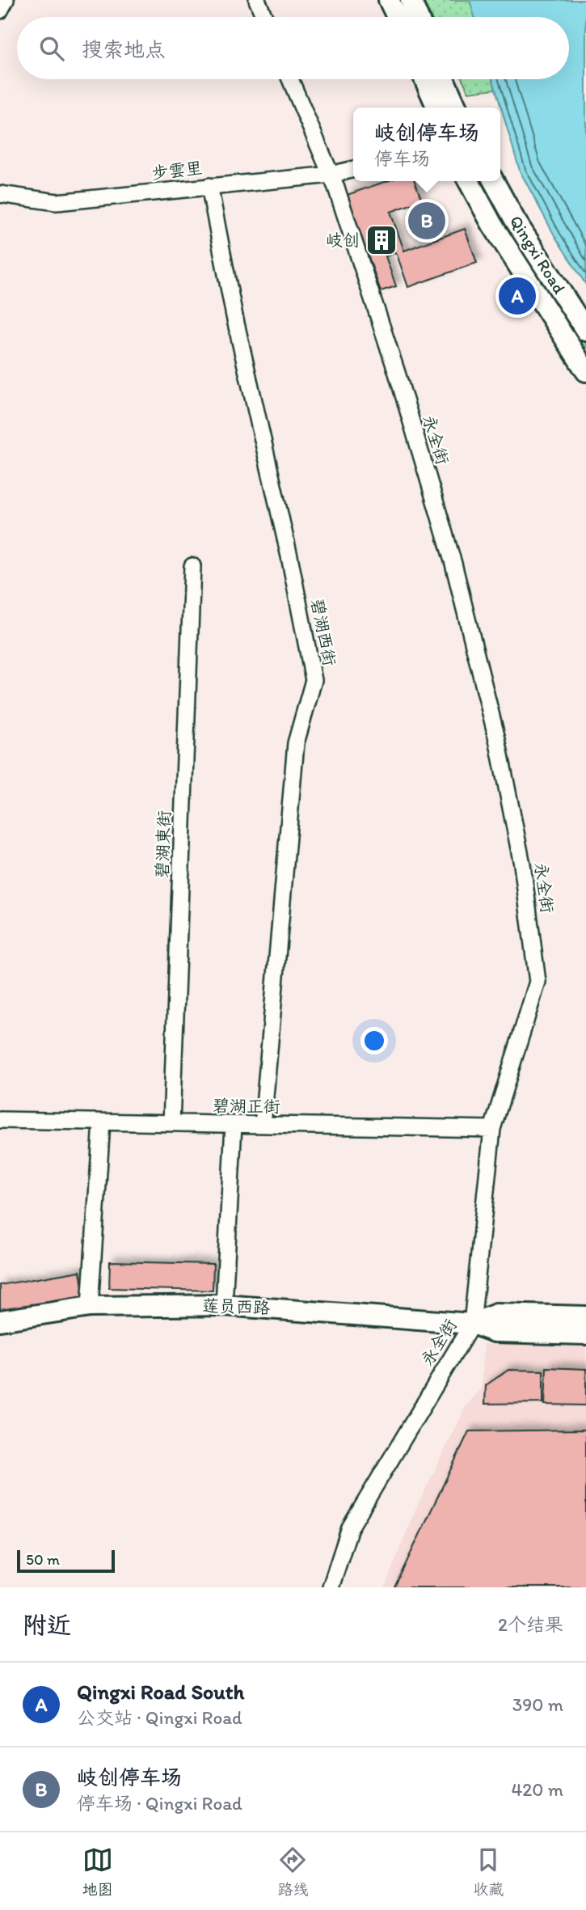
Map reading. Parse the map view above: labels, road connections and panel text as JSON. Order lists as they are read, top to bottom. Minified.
{"streets":{"main road":["Qingxi Road","莲员西路"],"street":["步雲里","永全街","碧湖西街","碧湖東街","碧湖正街"]},"crossings":[["步雲里","永全街"],["步雲里","碧湖西街"],["永全街","碧湖正街"],["永全街","莲员西路"],["碧湖西街","碧湖正街"],["碧湖東街","碧湖正街"]],"places":{"building":["岐创"]},"scale_bar":"50 m","page":{"search":"搜索地点","popup":["岐创停车场","停车场"],"pins":["B","A"],"scale":"50 m","heading":["附近","2个结果"],"list":[{"mark":"A","name":"Qingxi Road South","note":"公交站 · Qingxi Road","value":"390 m"},{"mark":"B","name":"岐创停车场","note":"停车场 · Qingxi Road","value":"420 m"}],"nav":["地图","路线","收藏"]}}
